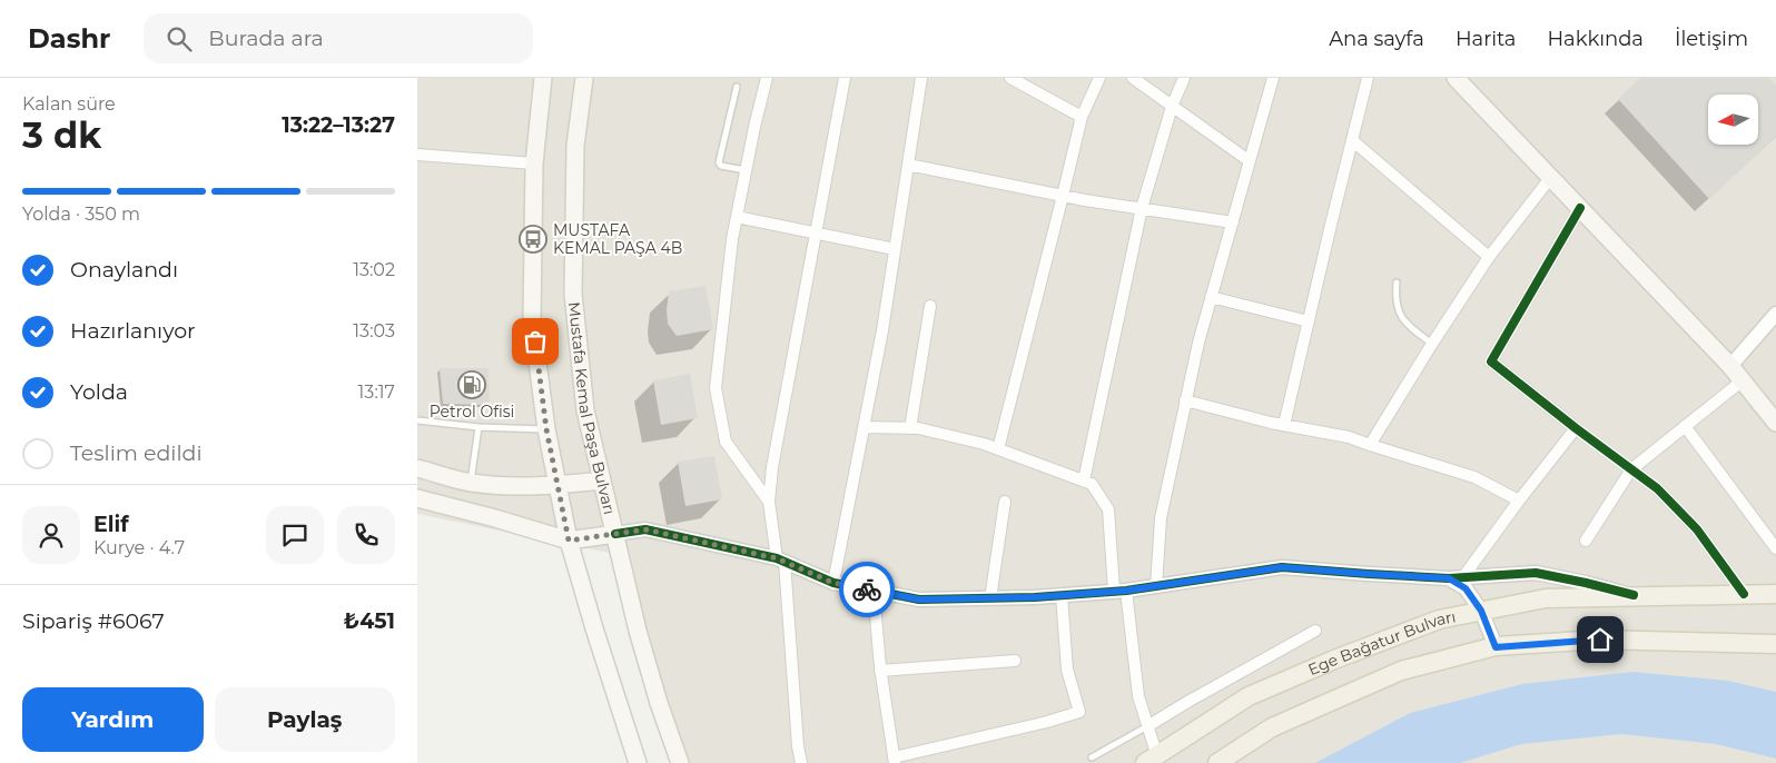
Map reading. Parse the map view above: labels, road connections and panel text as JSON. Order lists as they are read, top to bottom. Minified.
{"streets":{"main road":["Mustafa Kemal Paşa Bulvarı","Ege Bağatur Bulvarı"]},"places":{"bus stop":["MUSTAFA KEMAL PAŞA 4B"],"fuel station":["Petrol Ofisi"]},"north":"left","page":{"header":"Dashr","search":"Burada ara","nav":["Ana sayfa","Harita","Hakkında","İletişim"],"heading":["3 dk","Kalan süre","13:22–13:27"],"panel":["Elif","Kurye · 4.7","Sipariş #6067","₺451"],"bar":"Yolda · 350 m","list":[["Onaylandı","13:02"],["Hazırlanıyor","13:03"],["Yolda","13:17"],"Teslim edildi"],"buttons":["Yardım","Paylaş"]}}
